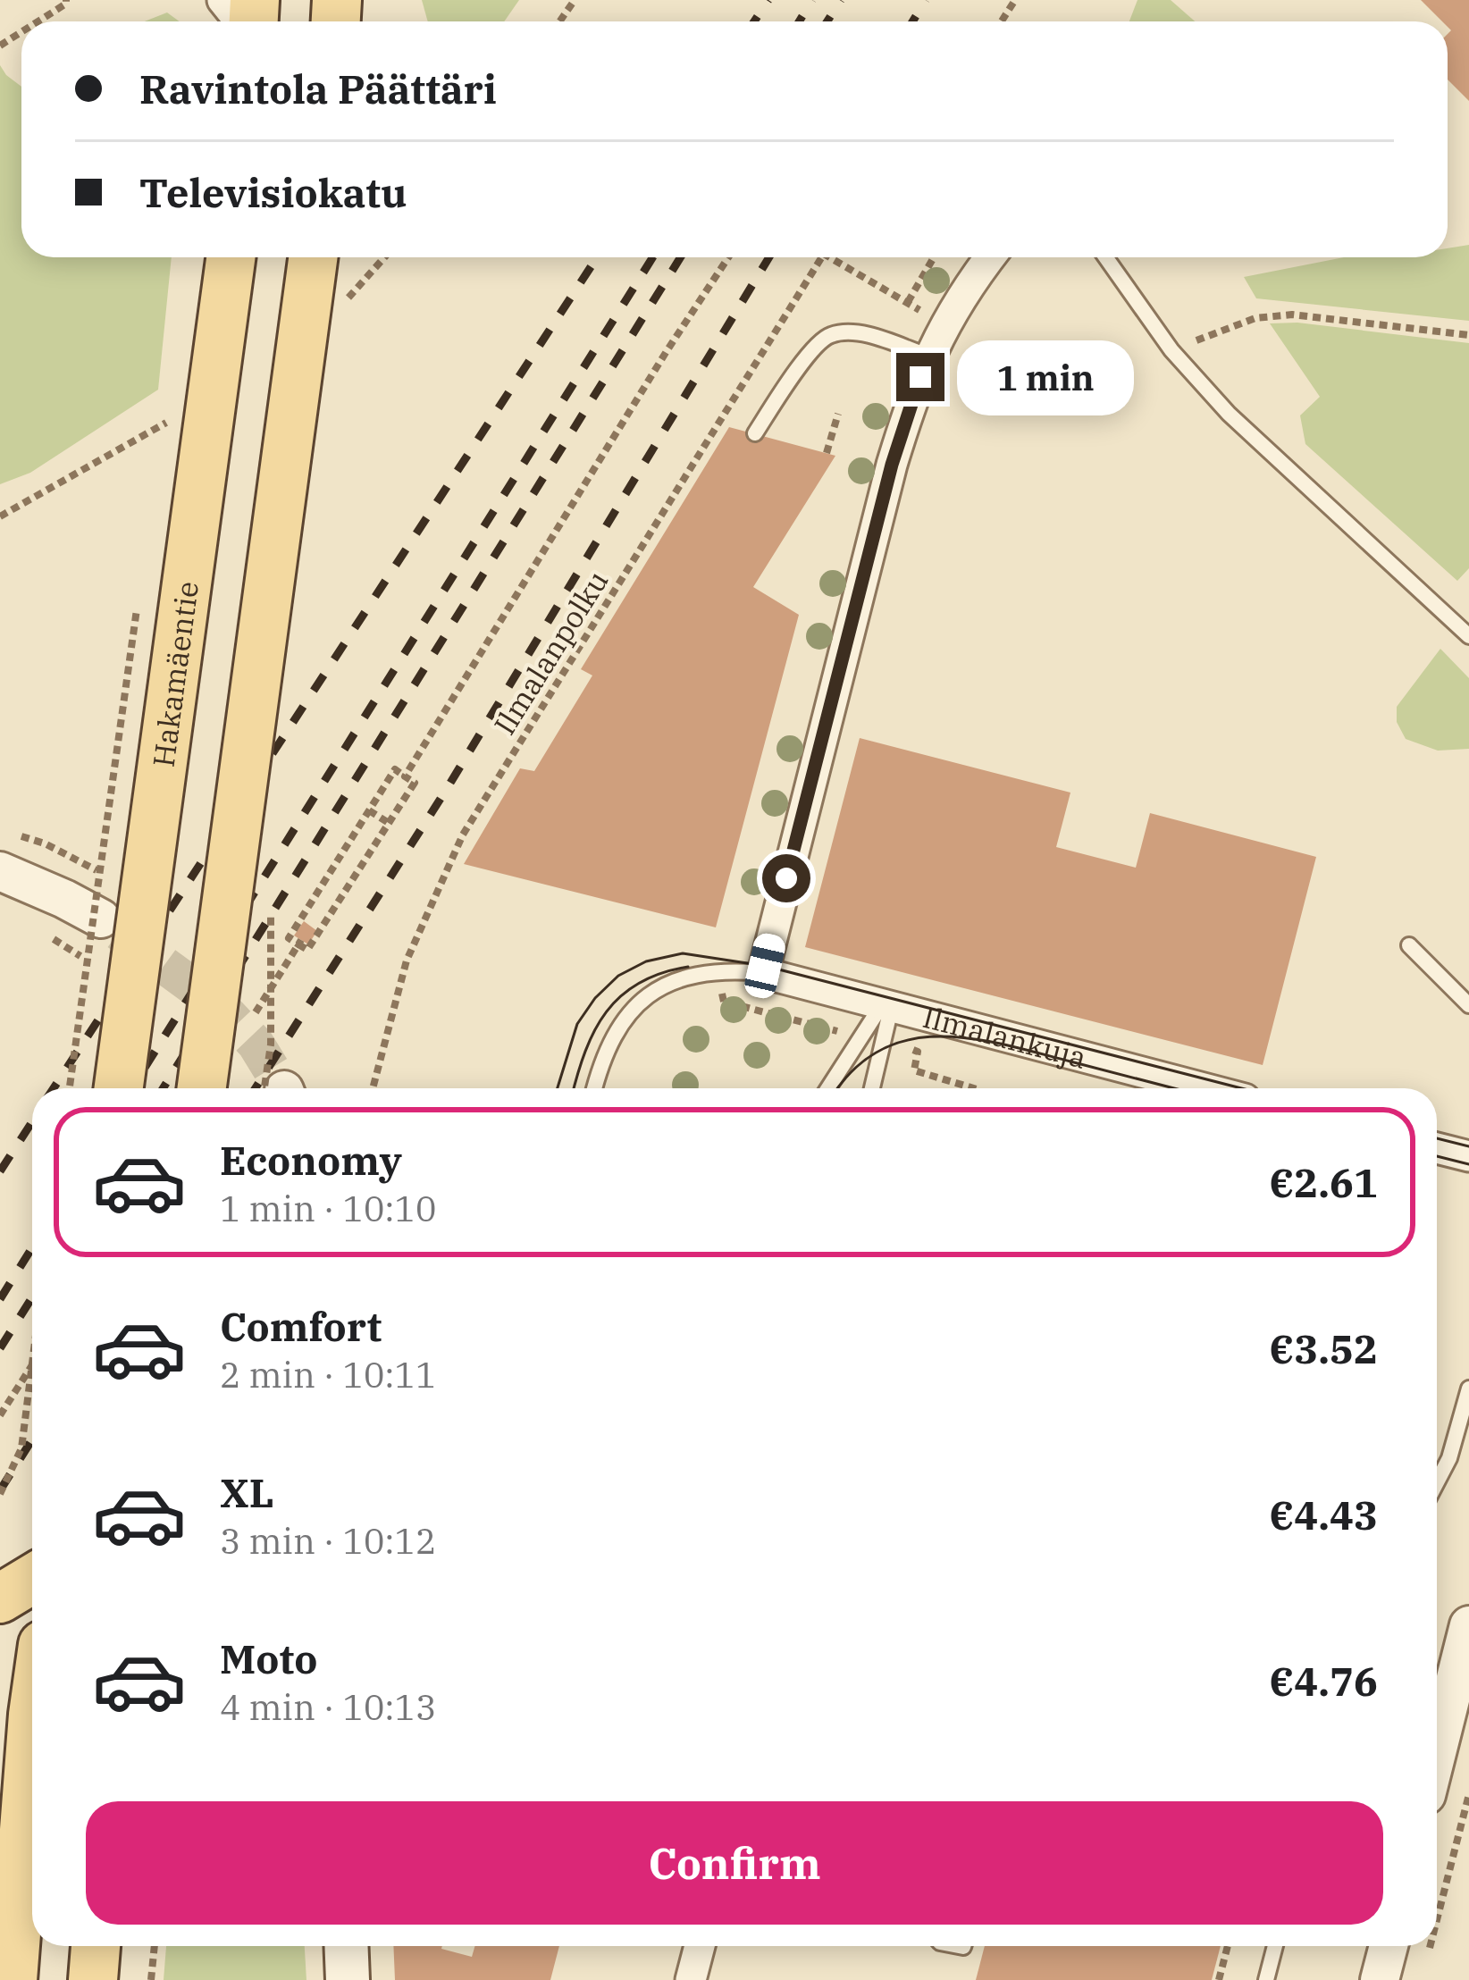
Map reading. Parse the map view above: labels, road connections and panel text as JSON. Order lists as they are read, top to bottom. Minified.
{"streets":{"main road":["Hakamäentie"],"street":["Ilmalankuja"],"path":["Ilmalanpolku"]},"page":{"banner":["Ravintola Päättäri","Televisiokatu"],"bubble":"1 min","list":[{"name":"Economy","note":"1 min · 10:10","value":"€2.61"},{"name":"Comfort","note":"2 min · 10:11","value":"€3.52"},{"name":"XL","note":"3 min · 10:12","value":"€4.43"},{"name":"Moto","note":"4 min · 10:13","value":"€4.76"}],"buttons":"Confirm"}}
